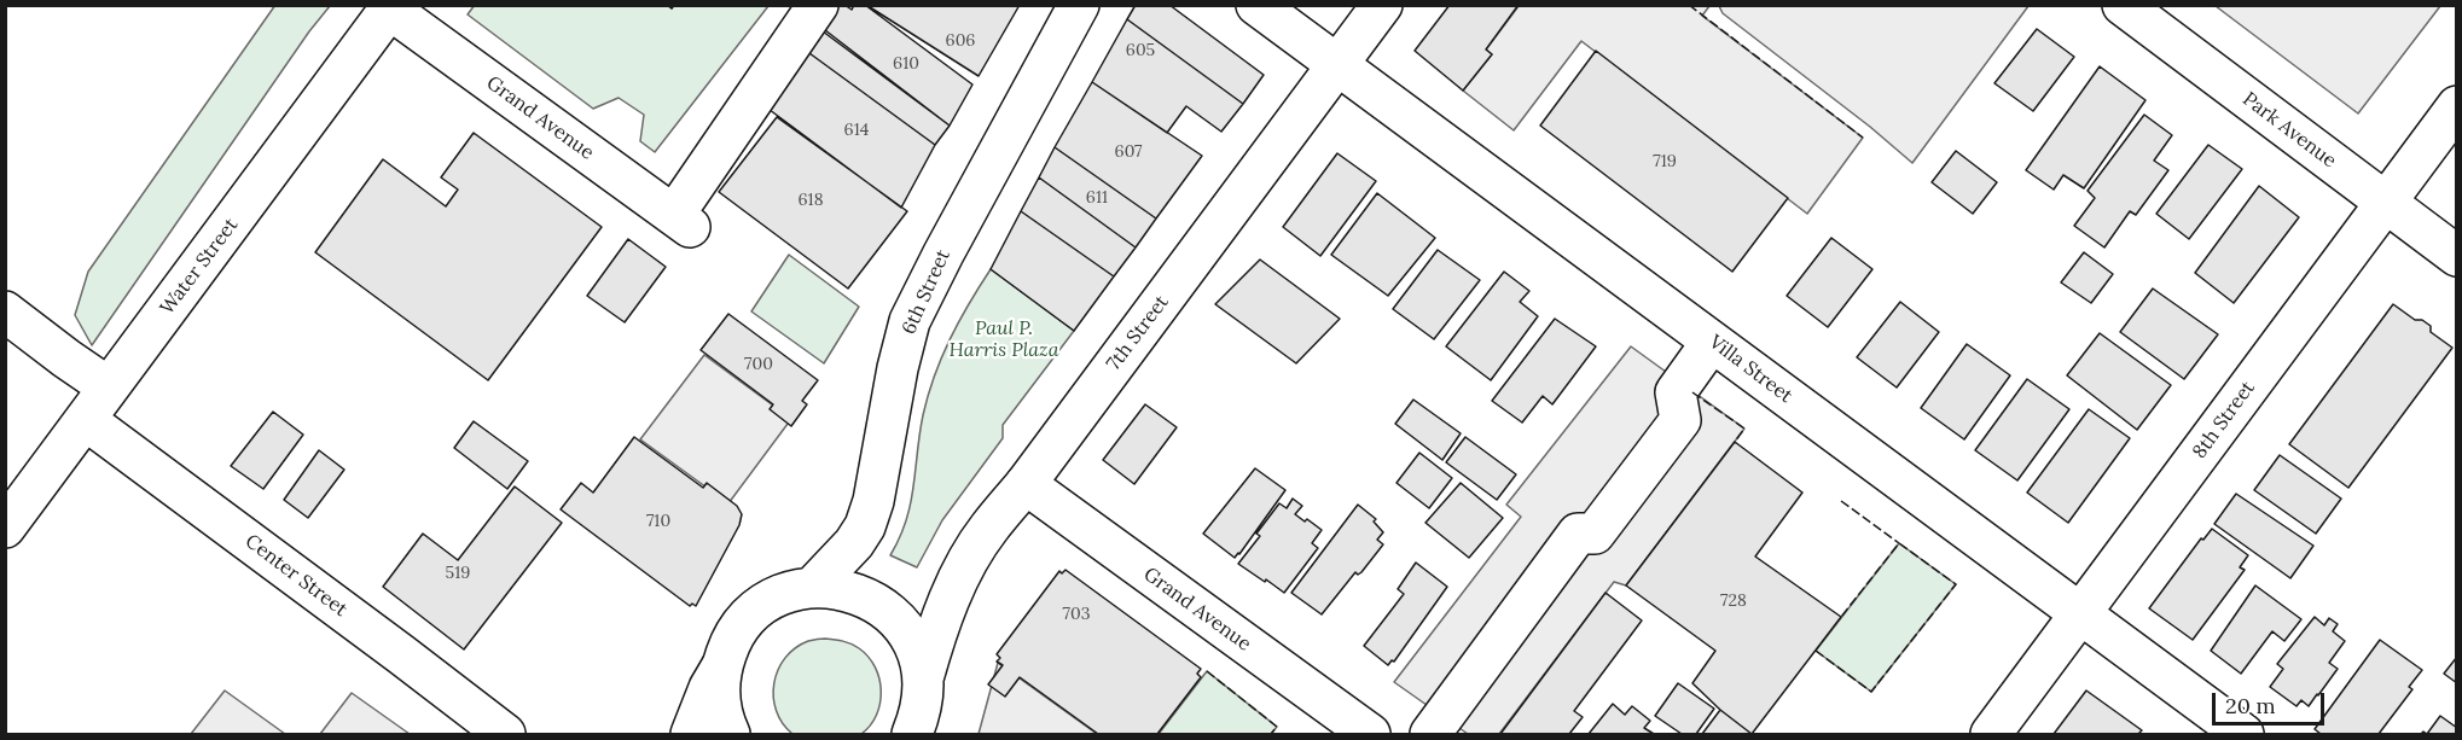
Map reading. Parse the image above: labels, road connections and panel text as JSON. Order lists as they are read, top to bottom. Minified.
{"streets":{"street":["Grand Avenue","Park Avenue","Water Street","6th Street","7th Street","Villa Street","8th Street","Center Street"]},"crossings":[["Grand Avenue","Water Street"],["Grand Avenue","7th Street"],["Park Avenue","8th Street"],["Water Street","Center Street"],["7th Street","Villa Street"],["Villa Street","8th Street"]],"parks":["Paul P. Harris Plaza"],"house_numbers":["606","605","610","614","607","719","611","618","700","710","519","728","703"],"scale_bar":"20 m"}
